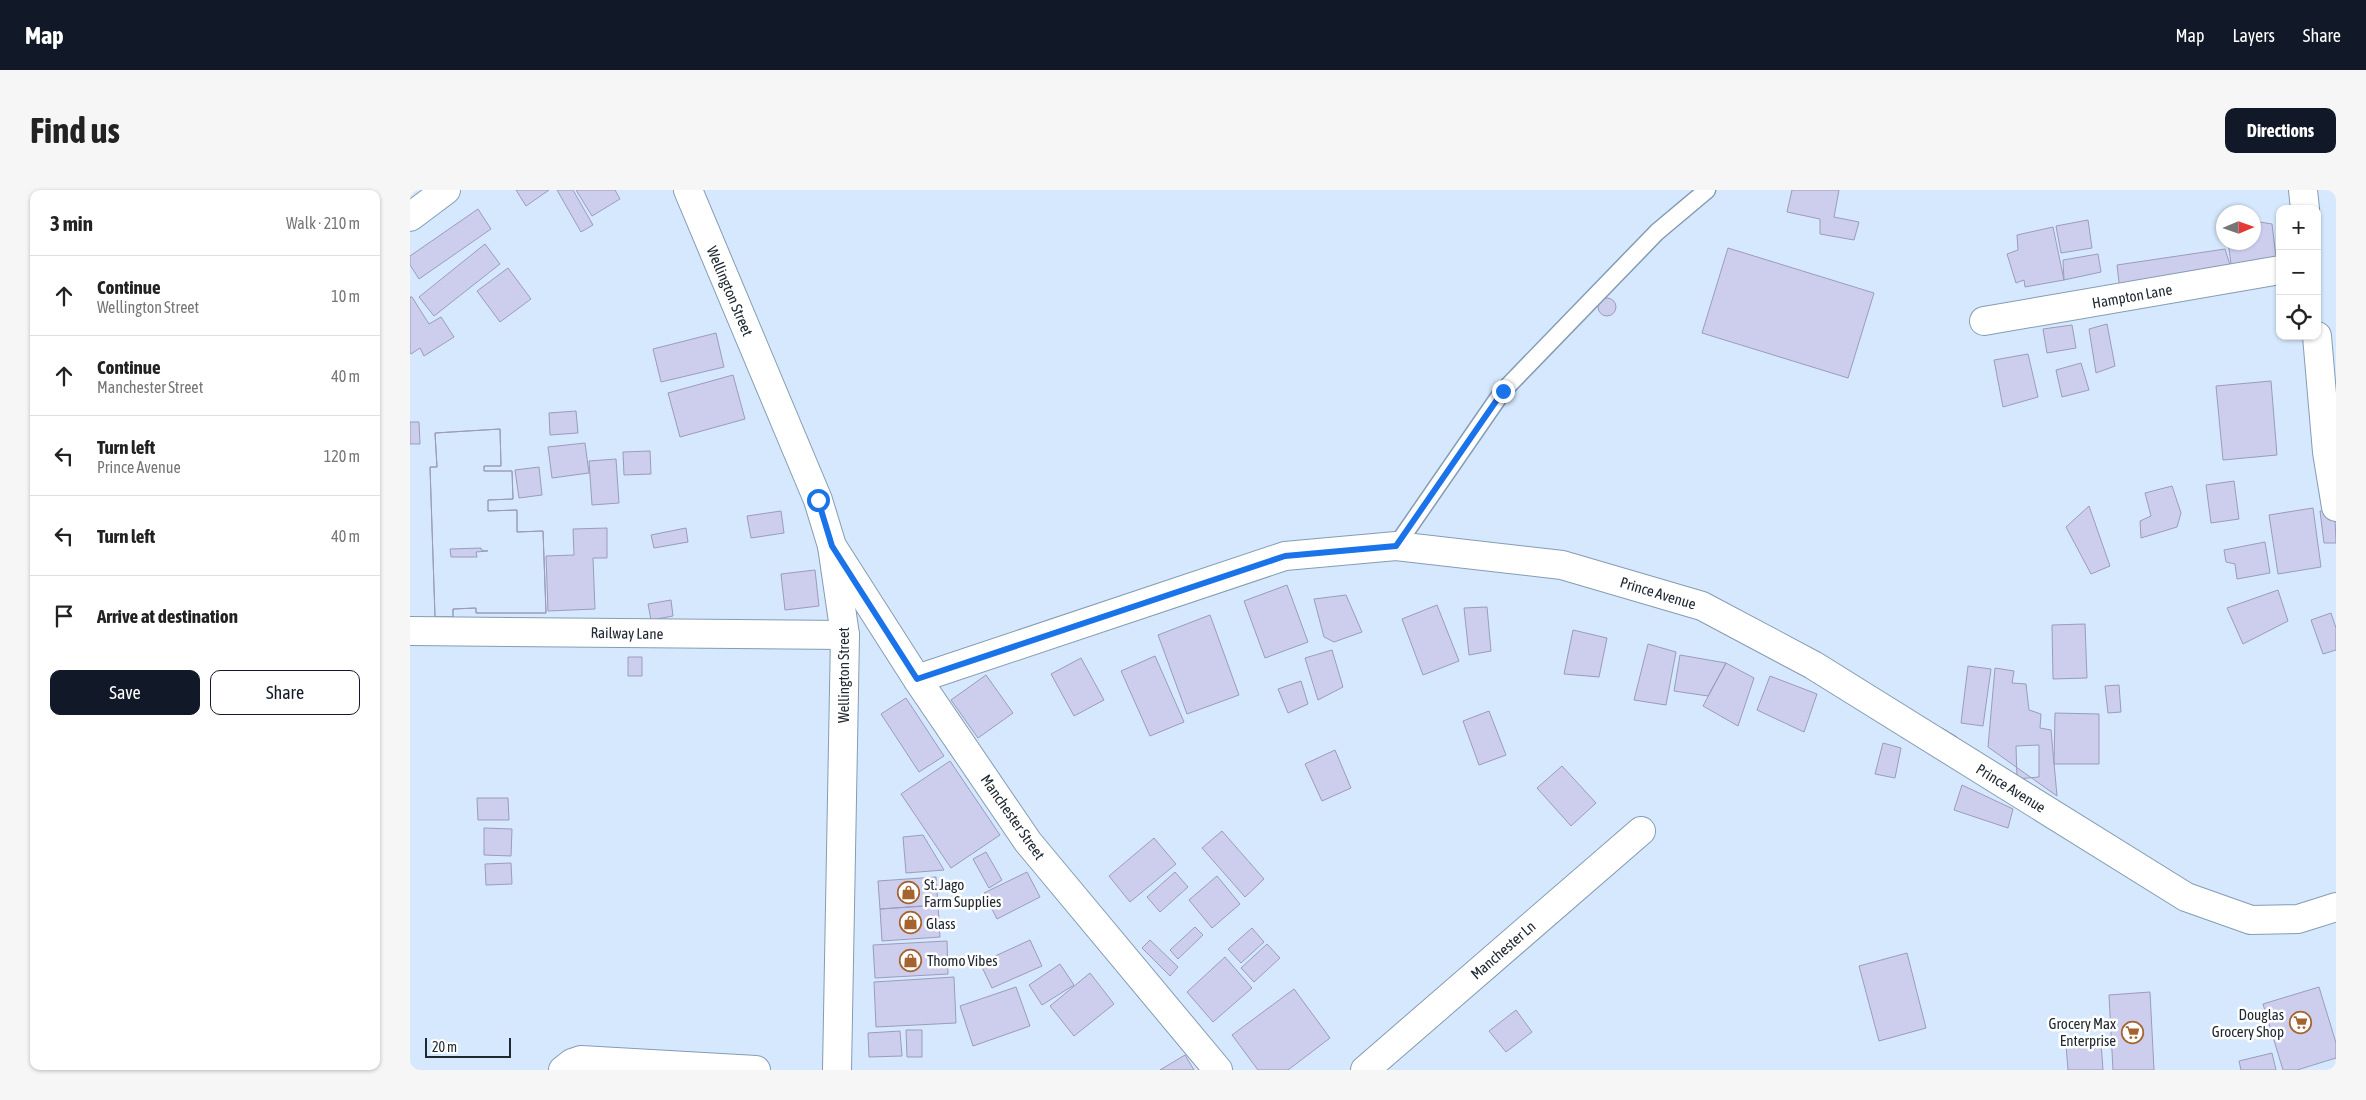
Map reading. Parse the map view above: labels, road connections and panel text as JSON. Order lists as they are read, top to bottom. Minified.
{"streets":{"street":["Wellington Street","Hampton Lane","Prince Avenue","Railway Lane","Manchester Street","Manchester Ln"]},"crossings":[["Wellington Street","Railway Lane"],["Wellington Street","Manchester Street"],["Prince Avenue","Manchester Street"]],"places":{"shop":["St. Jago Farm Supplies","Glass","Thomo Vibes"],"supermarket":["Douglas Grocery Shop","Grocery Max Enterprise"]},"scale_bar":"20 m","north":"right","page":{"header":"Map","nav":["Map","Layers","Share"],"buttons":["Directions",["Save","Share"]],"title":"Find us","heading":["3 min","Walk · 210 m"],"map_buttons":["+","−"],"list":[["Continue","Wellington Street","10 m"],["Continue","Manchester Street","40 m"],["Turn left","Prince Avenue","120 m"],["Turn left","40 m"],"Arrive at destination"],"scale":"20 m"}}
